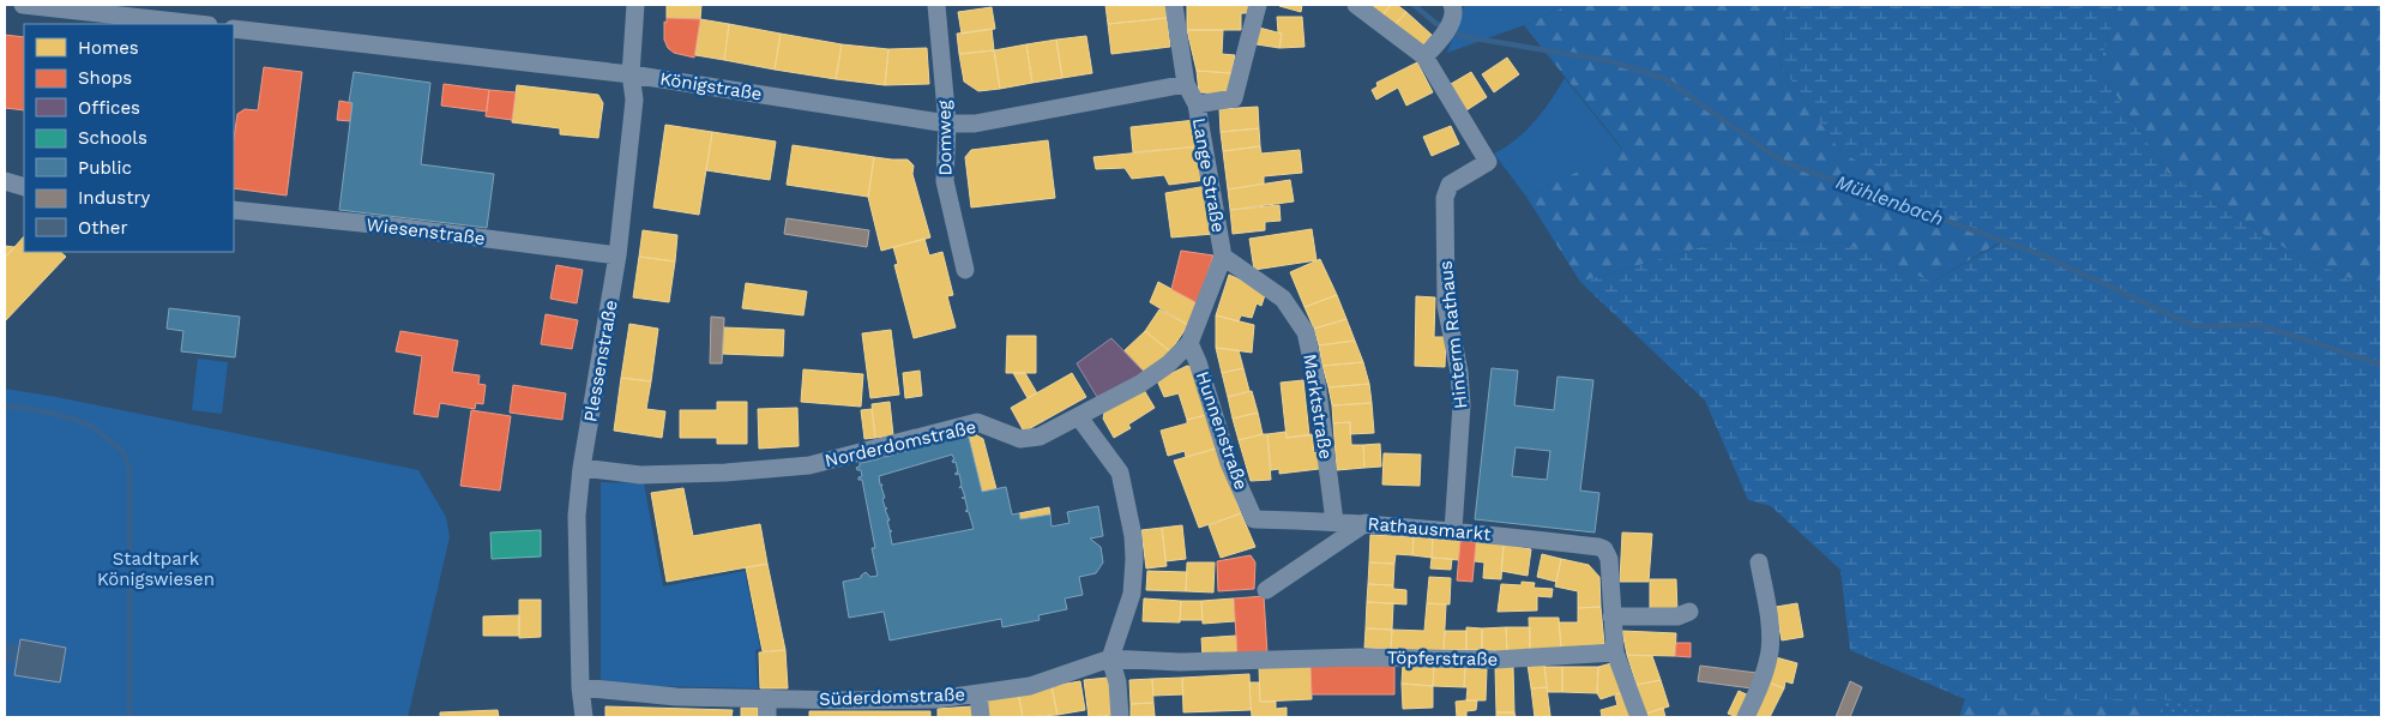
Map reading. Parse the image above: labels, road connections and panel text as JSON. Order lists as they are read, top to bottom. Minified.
{"streets":{"street":["Königstraße","Domweg","Lange Straße","Wiesenstraße","Hinterm Rathaus","Plessenstraße","Marktstraße","Hunnenstraße","Norderdomstraße","Rathausmarkt","Töpferstraße","Süderdomstraße"]},"crossings":[["Königstraße","Domweg"],["Königstraße","Lange Straße"],["Königstraße","Plessenstraße"],["Lange Straße","Marktstraße"],["Lange Straße","Hunnenstraße"],["Lange Straße","Norderdomstraße"],["Wiesenstraße","Plessenstraße"],["Hinterm Rathaus","Rathausmarkt"],["Plessenstraße","Norderdomstraße"],["Plessenstraße","Süderdomstraße"],["Marktstraße","Rathausmarkt"],["Hunnenstraße","Norderdomstraße"],["Hunnenstraße","Rathausmarkt"],["Töpferstraße","Süderdomstraße"]],"water":["Mühlenbach"],"parks":["Stadtpark Königswiesen"],"legend":["Homes","Shops","Offices","Schools","Public","Industry","Other"]}
